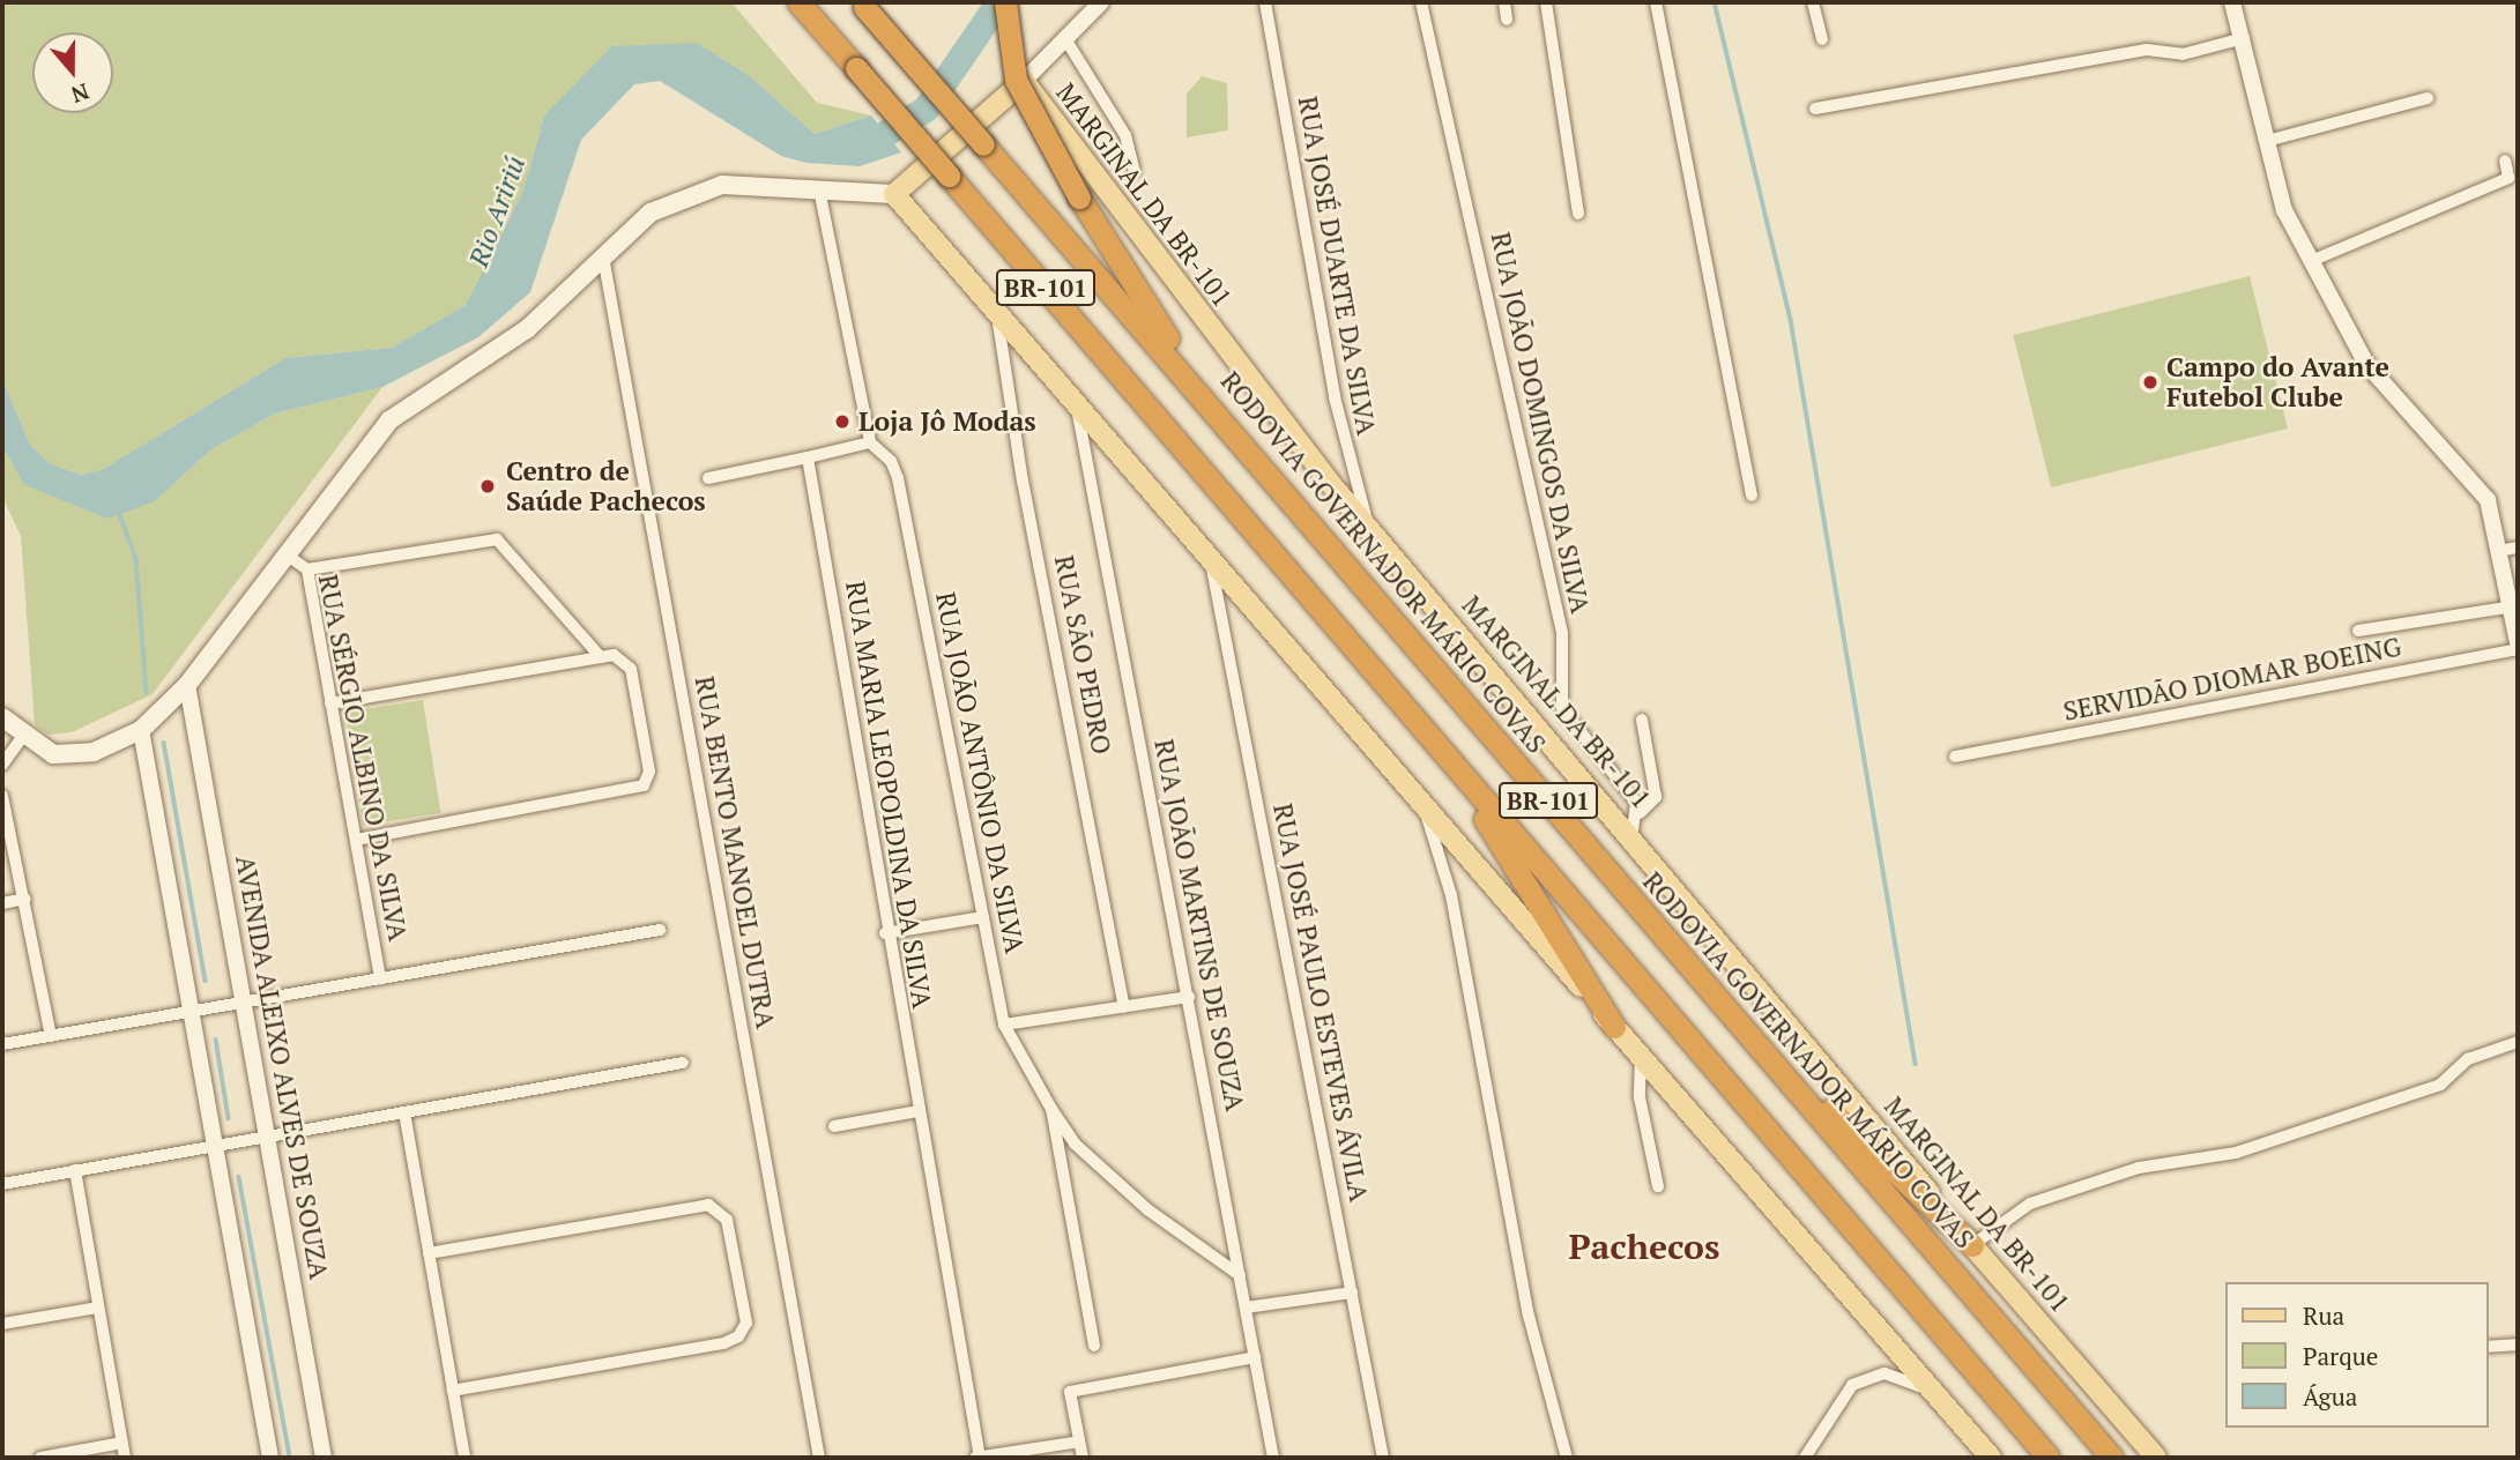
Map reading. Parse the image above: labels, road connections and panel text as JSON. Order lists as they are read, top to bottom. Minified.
{"streets":{"highway":["BR-101","RODOVIA GOVERNADOR MÁRIO COVAS"],"main road":["MARGINAL DA BR-101"],"street":["RUA JOSÉ DUARTE DA SILVA","RUA JOÃO DOMINGOS DA SILVA","RUA SÃO PEDRO","SERVIDÃO DIOMAR BOEING","RUA SÉRGIO ALBINO DA SILVA","RUA JOÃO ANTÔNIO DA SILVA","RUA MARIA LEOPOLDINA DA SILVA","RUA BENTO MANOEL DUTRA","RUA JOÃO MARTINS DE SOUZA","RUA JOSÉ PAULO ESTEVES ÁVILA","AVENIDA ALEIXO ALVES DE SOUZA"]},"crossings":[["MARGINAL DA BR-101","RUA JOSÉ DUARTE DA SILVA"],["MARGINAL DA BR-101","RUA JOÃO DOMINGOS DA SILVA"]],"districts":["Pachecos"],"water":["Rio Aririú"],"places":["Campo do Avante Futebol Clube","Loja Jô Modas","Centro de Saúde Pachecos"],"legend":["Rua","Parque","Água"],"north":"bottom"}
